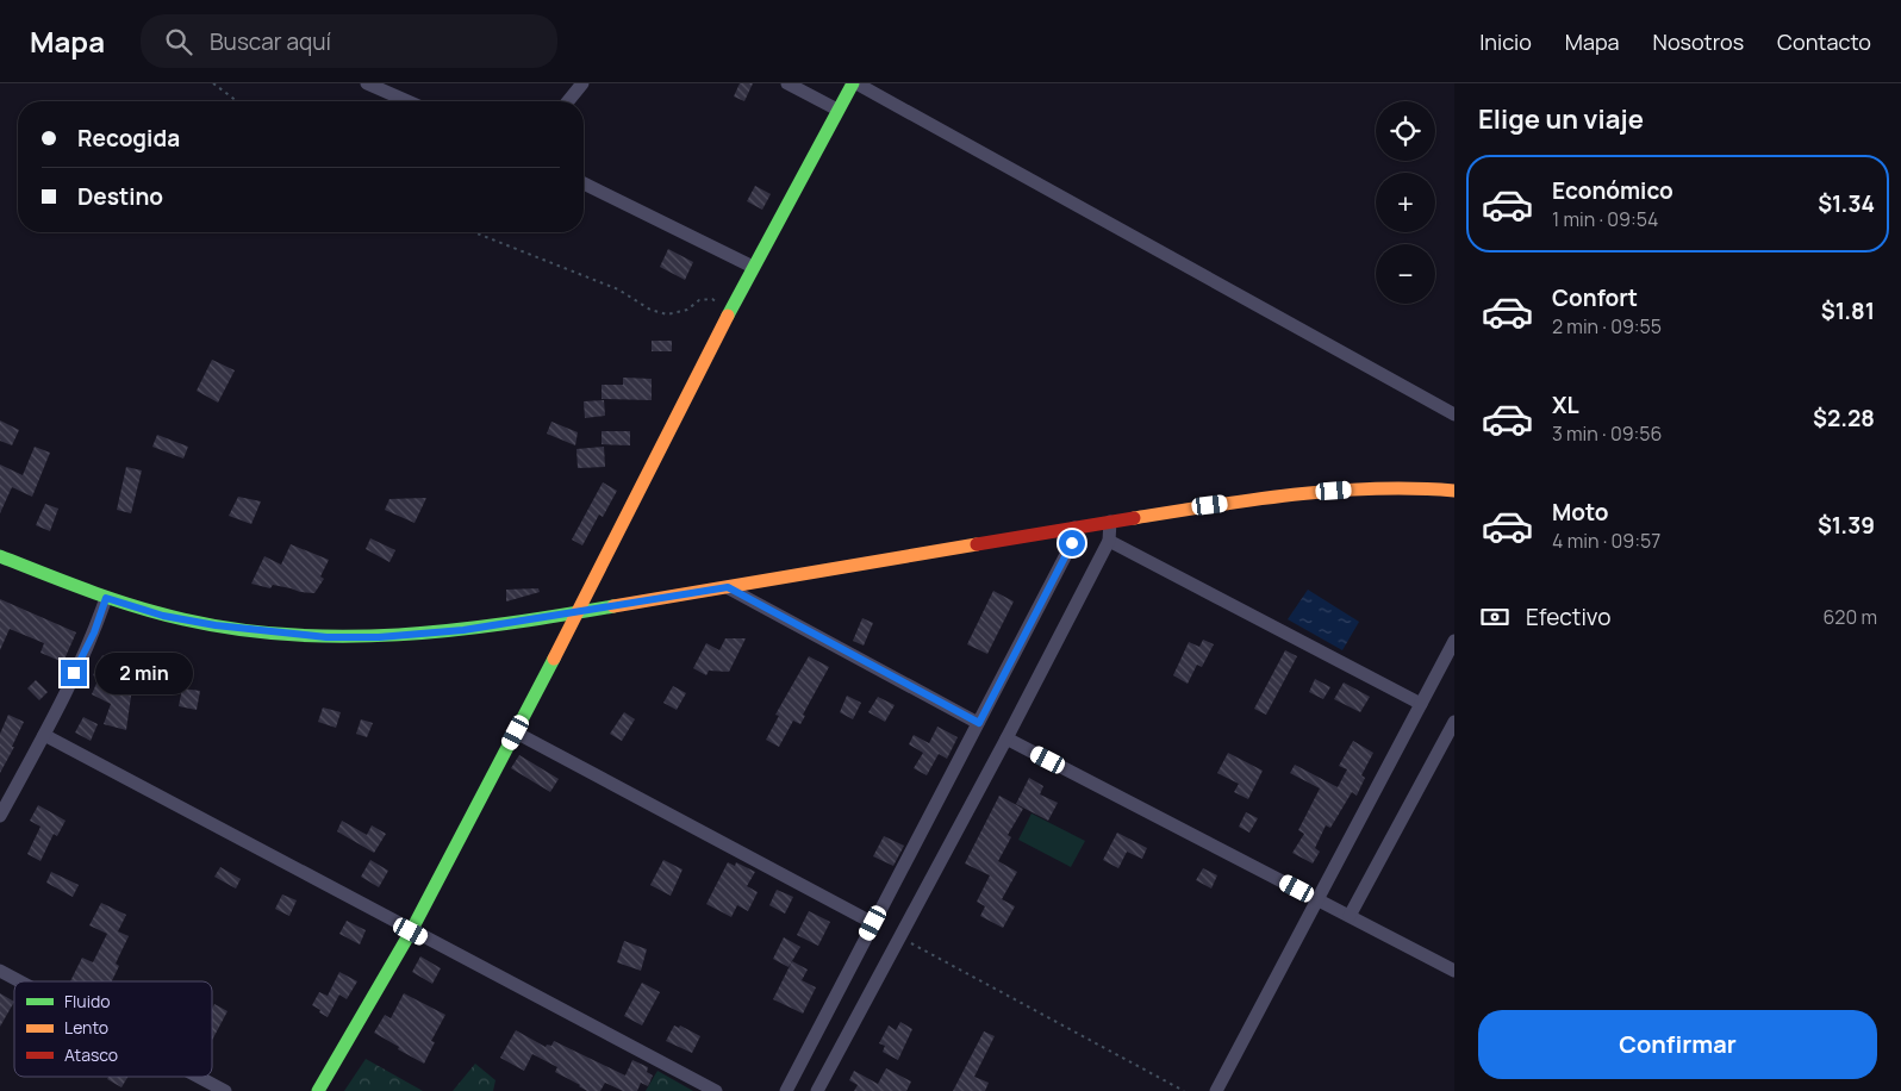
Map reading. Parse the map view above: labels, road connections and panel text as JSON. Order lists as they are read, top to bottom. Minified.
{"legend":["Fluido","Lento","Atasco"],"page":{"header":"Mapa","search":"Buscar aquí","nav":["Inicio","Mapa","Nosotros","Contacto"],"heading":"Elige un viaje","map_buttons":["+","−"],"banner":["Recogida","Destino"],"list":[{"name":"Económico","note":"1 min · 09:54","value":"$1.34"},{"name":"Confort","note":"2 min · 09:55","value":"$1.81"},{"name":"XL","note":"3 min · 09:56","value":"$2.28"},{"name":"Moto","note":"4 min · 09:57","value":"$1.39"}],"pay":["Efectivo","620 m"],"bubble":"2 min","buttons":"Confirmar"}}
